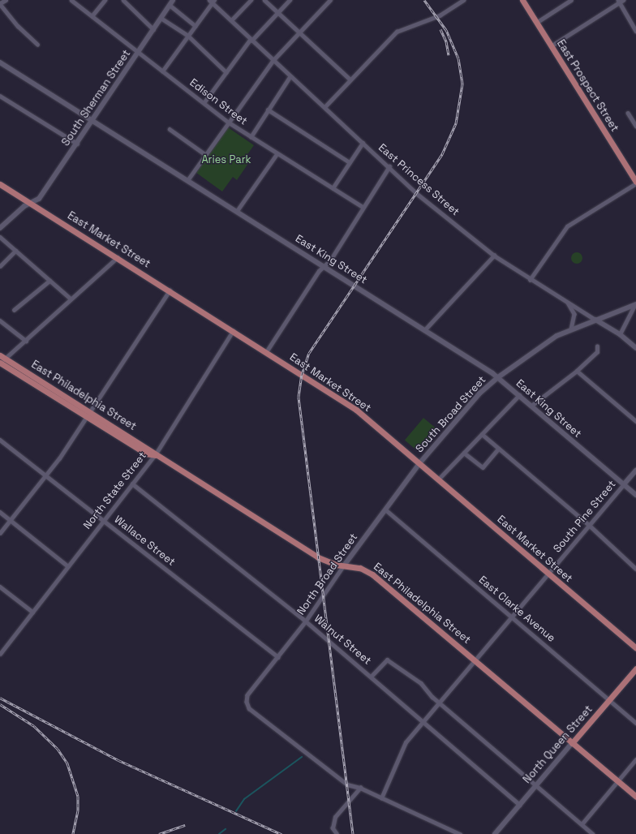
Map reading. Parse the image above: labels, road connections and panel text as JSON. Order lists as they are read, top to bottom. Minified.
{"streets":{"main road":["East Prospect Street","East Market Street","East Philadelphia Street","North Queen Street"],"street":["South Sherman Street","Edison Street","East Princess Street","East King Street","South Broad Street","North State Street","South Pine Street","Wallace Street","North Broad Street","East Clarke Avenue","Walnut Street"]},"crossings":[["South Sherman Street","Edison Street"],["South Sherman Street","East Market Street"],["South Sherman Street","East King Street"],["East Princess Street","South Broad Street"],["East Market Street","South Broad Street"],["East Market Street","North State Street"],["East Market Street","South Pine Street"],["East Market Street","North Broad Street"],["East King Street","South Broad Street"],["East King Street","South Pine Street"],["East Philadelphia Street","North State Street"],["East Philadelphia Street","South Pine Street"],["East Philadelphia Street","North Broad Street"],["East Philadelphia Street","North Queen Street"],["South Broad Street","North Broad Street"],["North State Street","Wallace Street"],["North State Street","Walnut Street"],["South Pine Street","East Clarke Avenue"],["South Pine Street","Walnut Street"],["Wallace Street","North Broad Street"],["North Broad Street","East Clarke Avenue"],["North Broad Street","Walnut Street"],["East Clarke Avenue","North Queen Street"],["Walnut Street","North Queen Street"]],"parks":["Aries Park"]}
